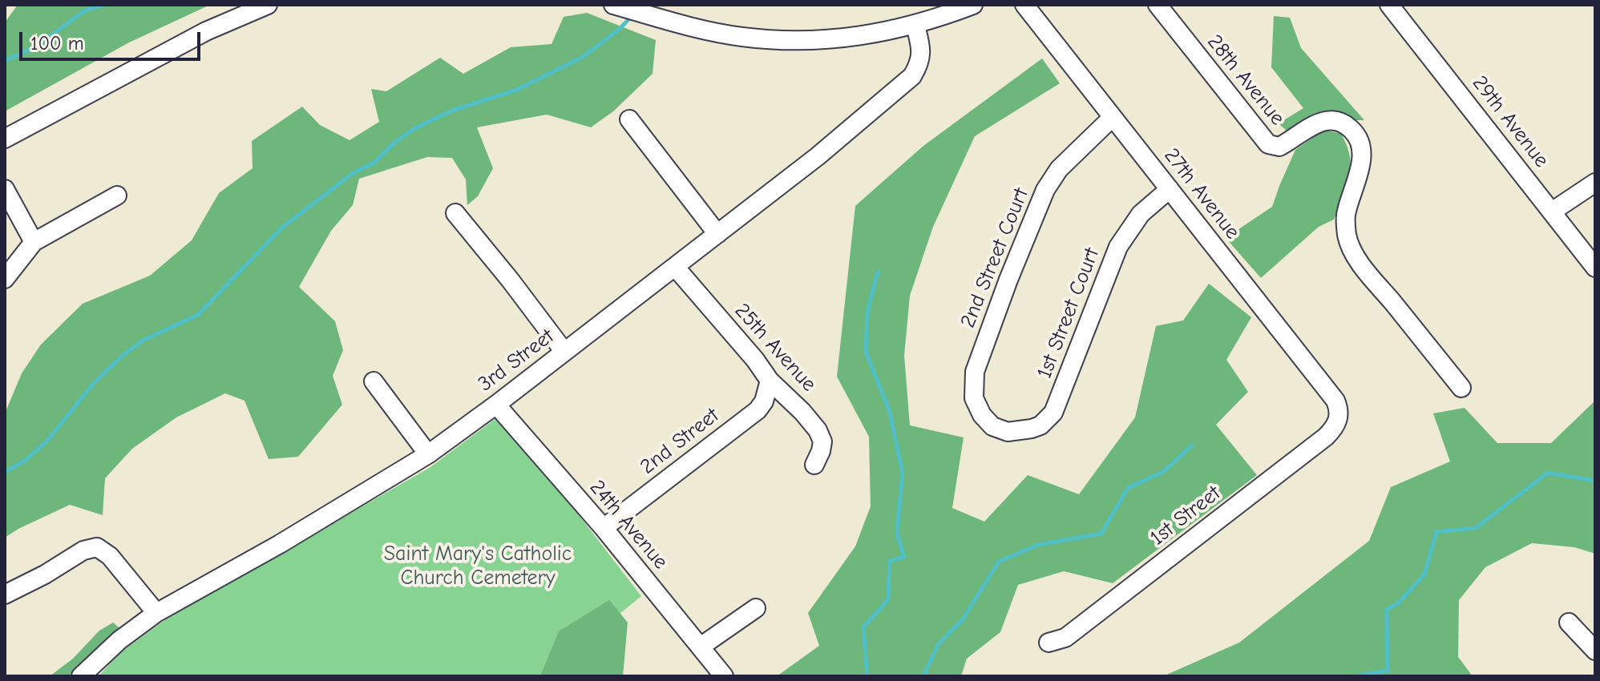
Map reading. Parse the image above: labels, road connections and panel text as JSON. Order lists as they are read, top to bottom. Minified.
{"streets":{"street":["28th Avenue","29th Avenue","27th Avenue","2nd Street Court","1st Street Court","25th Avenue","3rd Street","2nd Street","1st Street","24th Avenue"]},"crossings":[["27th Avenue","2nd Street Court"],["27th Avenue","1st Street Court"],["27th Avenue","1st Street"],["2nd Street Court","1st Street Court"],["25th Avenue","3rd Street"],["25th Avenue","2nd Street"],["3rd Street","24th Avenue"],["2nd Street","24th Avenue"]],"parks":["Saint Mary's Catholic Church Cemetery"],"scale_bar":"100 m"}
